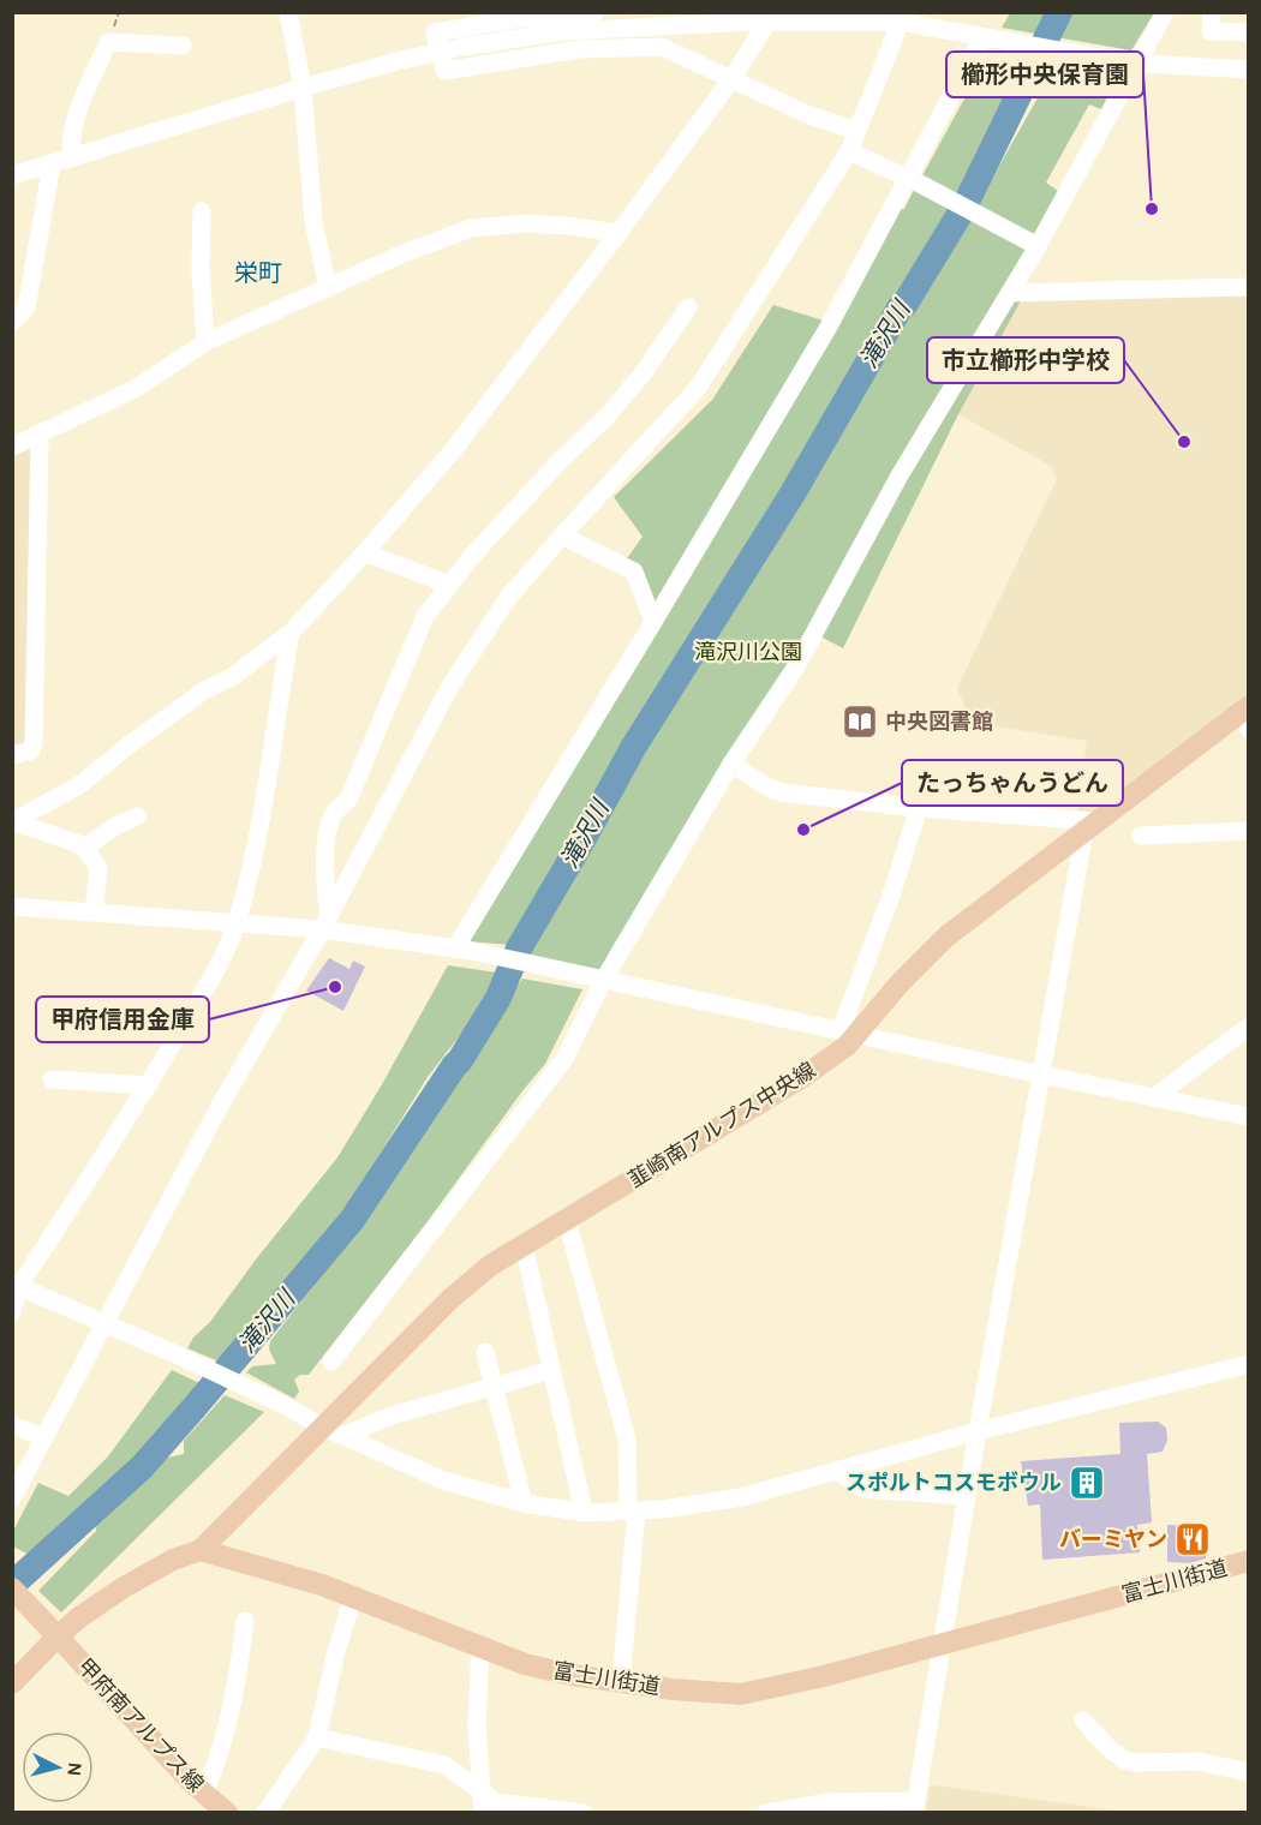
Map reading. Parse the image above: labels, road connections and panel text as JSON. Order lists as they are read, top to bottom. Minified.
{"streets":{"main road":["韮崎南アルプス中央線","富士川街道","甲府南アルプス線"]},"crossings":[["韮崎南アルプス中央線","富士川街道"]],"districts":["栄町"],"water":["滝沢川"],"parks":["滝沢川公園"],"places":{"other":["櫛形中央保育園","市立櫛形中学校","たっちゃんうどん","甲府信用金庫"],"library":["中央図書館"],"building":["スポルトコスモボウル"],"restaurant":["バーミヤン"]},"north":"right"}
